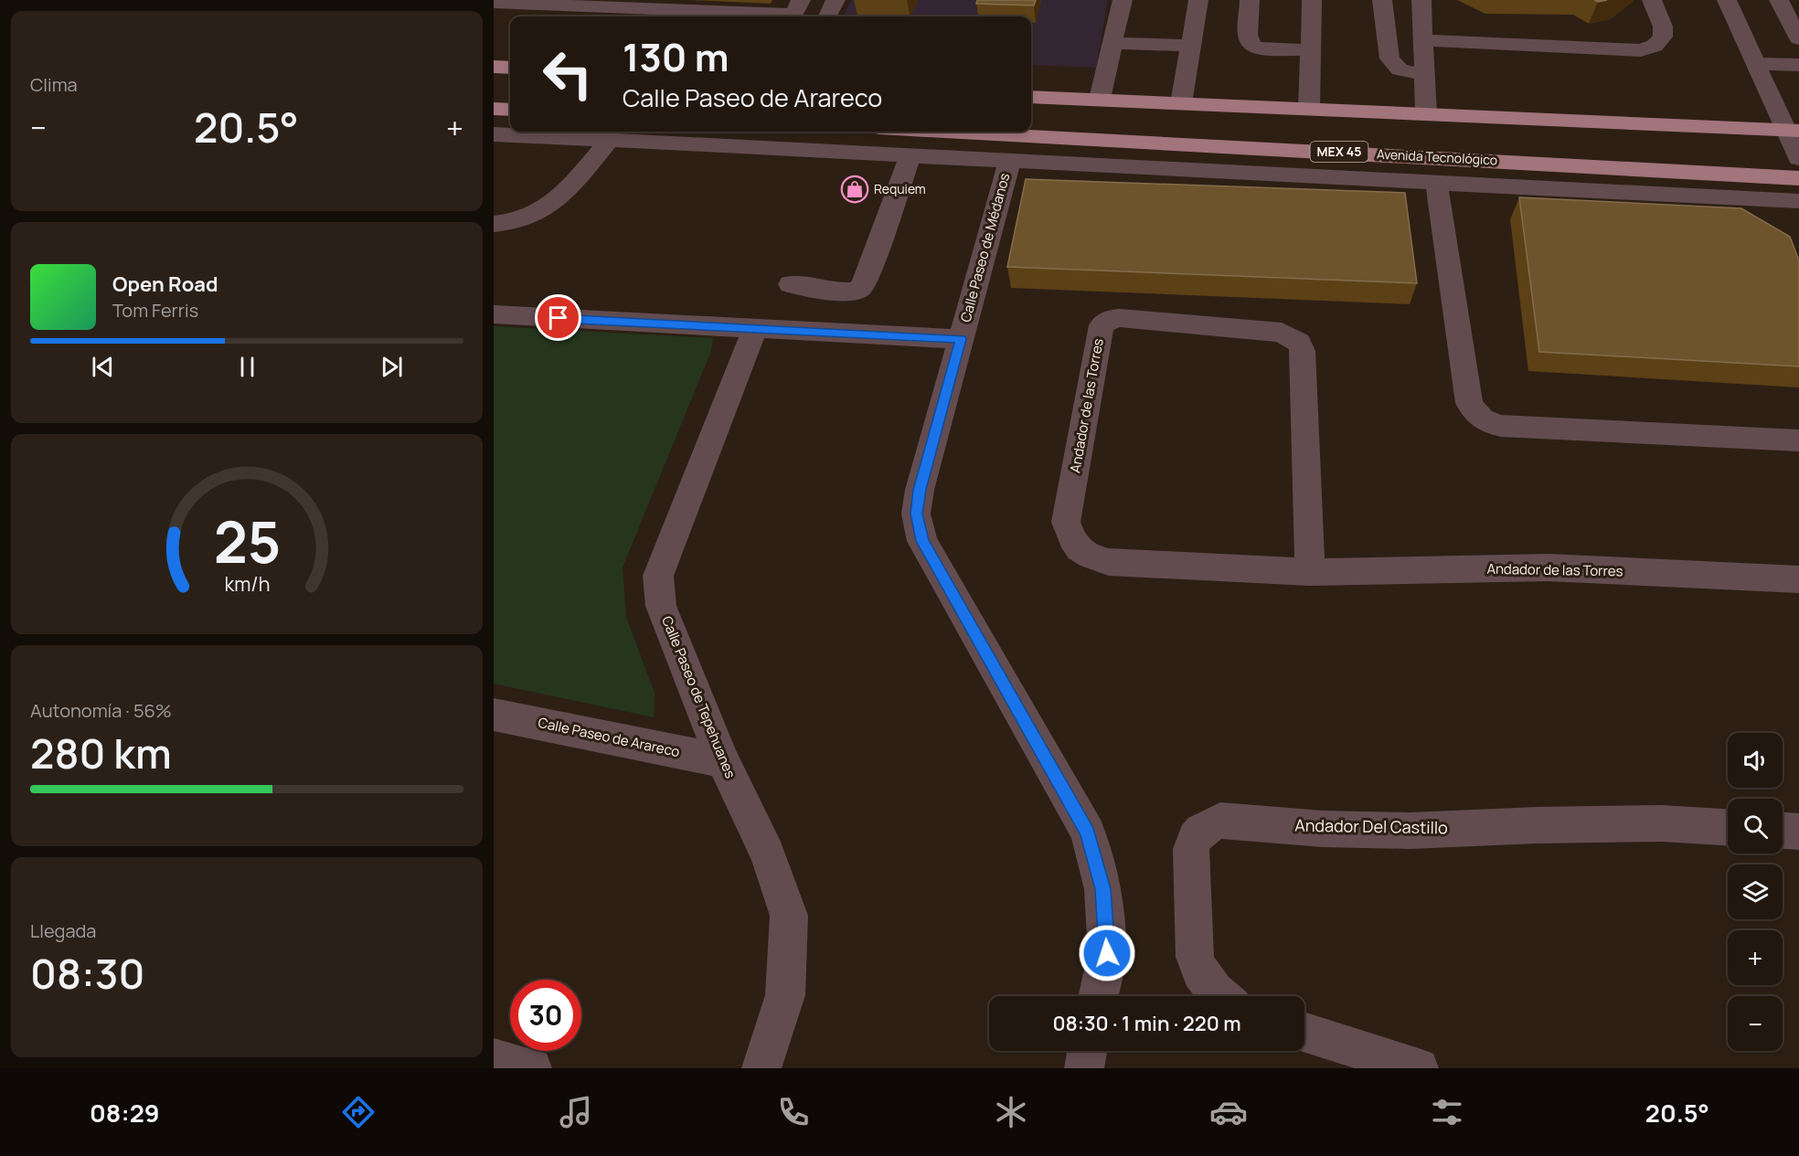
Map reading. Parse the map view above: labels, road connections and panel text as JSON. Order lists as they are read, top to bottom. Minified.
{"streets":{"main road":["MEX 45","Avenida Tecnológico"],"street":["Calle Paseo de Médanos","Andador de las Torres","Calle Paseo de Tepehuanes","Calle Paseo de Arareco","Andador Del Castillo"]},"crossings":[["Calle Paseo de Tepehuanes","Calle Paseo de Arareco"]],"places":{"shop":["Requiem"]},"page":{"tile":["Clima",["Autonomía · 56%","280 km"],["Llegada","08:30"]],"turn":["130 m","Calle Paseo de Arareco"],"heat":["−","20.5°","+"],"song":["Open Road","Tom Ferris"],"map_buttons":["+","−"],"limit":"30","trip":"08:30 · 1 min · 220 m","tabs":["08:29","20.5°"],"gauge":["25","km/h"]}}
